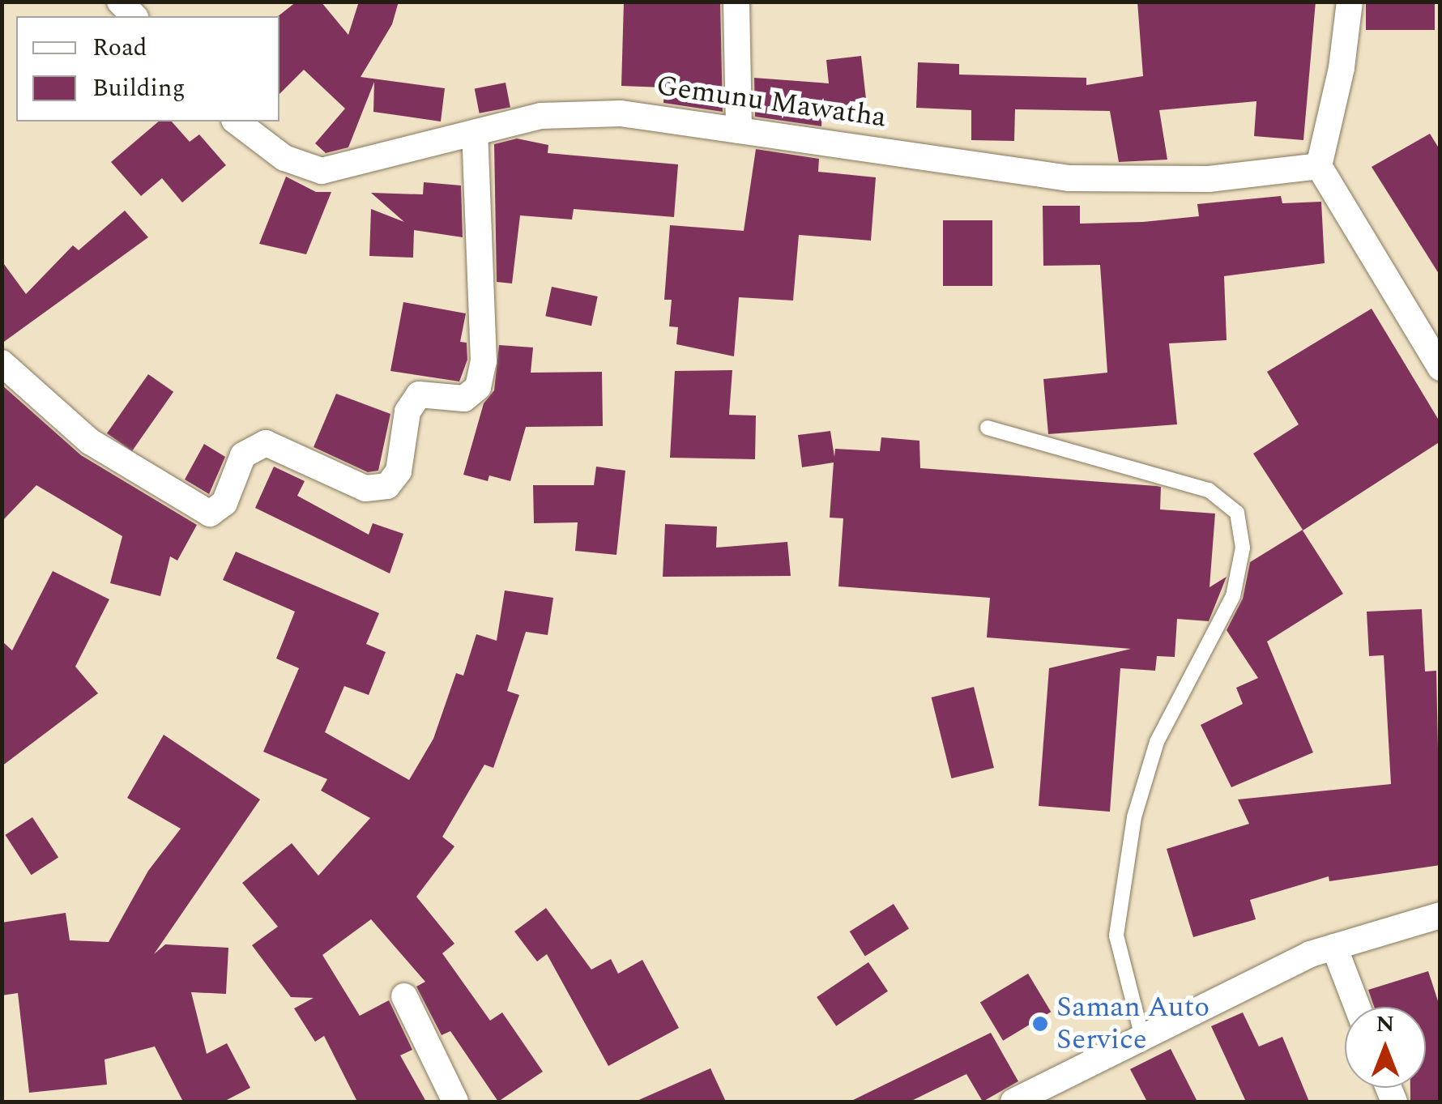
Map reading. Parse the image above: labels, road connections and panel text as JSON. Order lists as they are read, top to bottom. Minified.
{"streets":{"street":["Gemunu Mawatha"]},"places":["Saman Auto Service"],"legend":["Road","Building"],"north":"top"}
